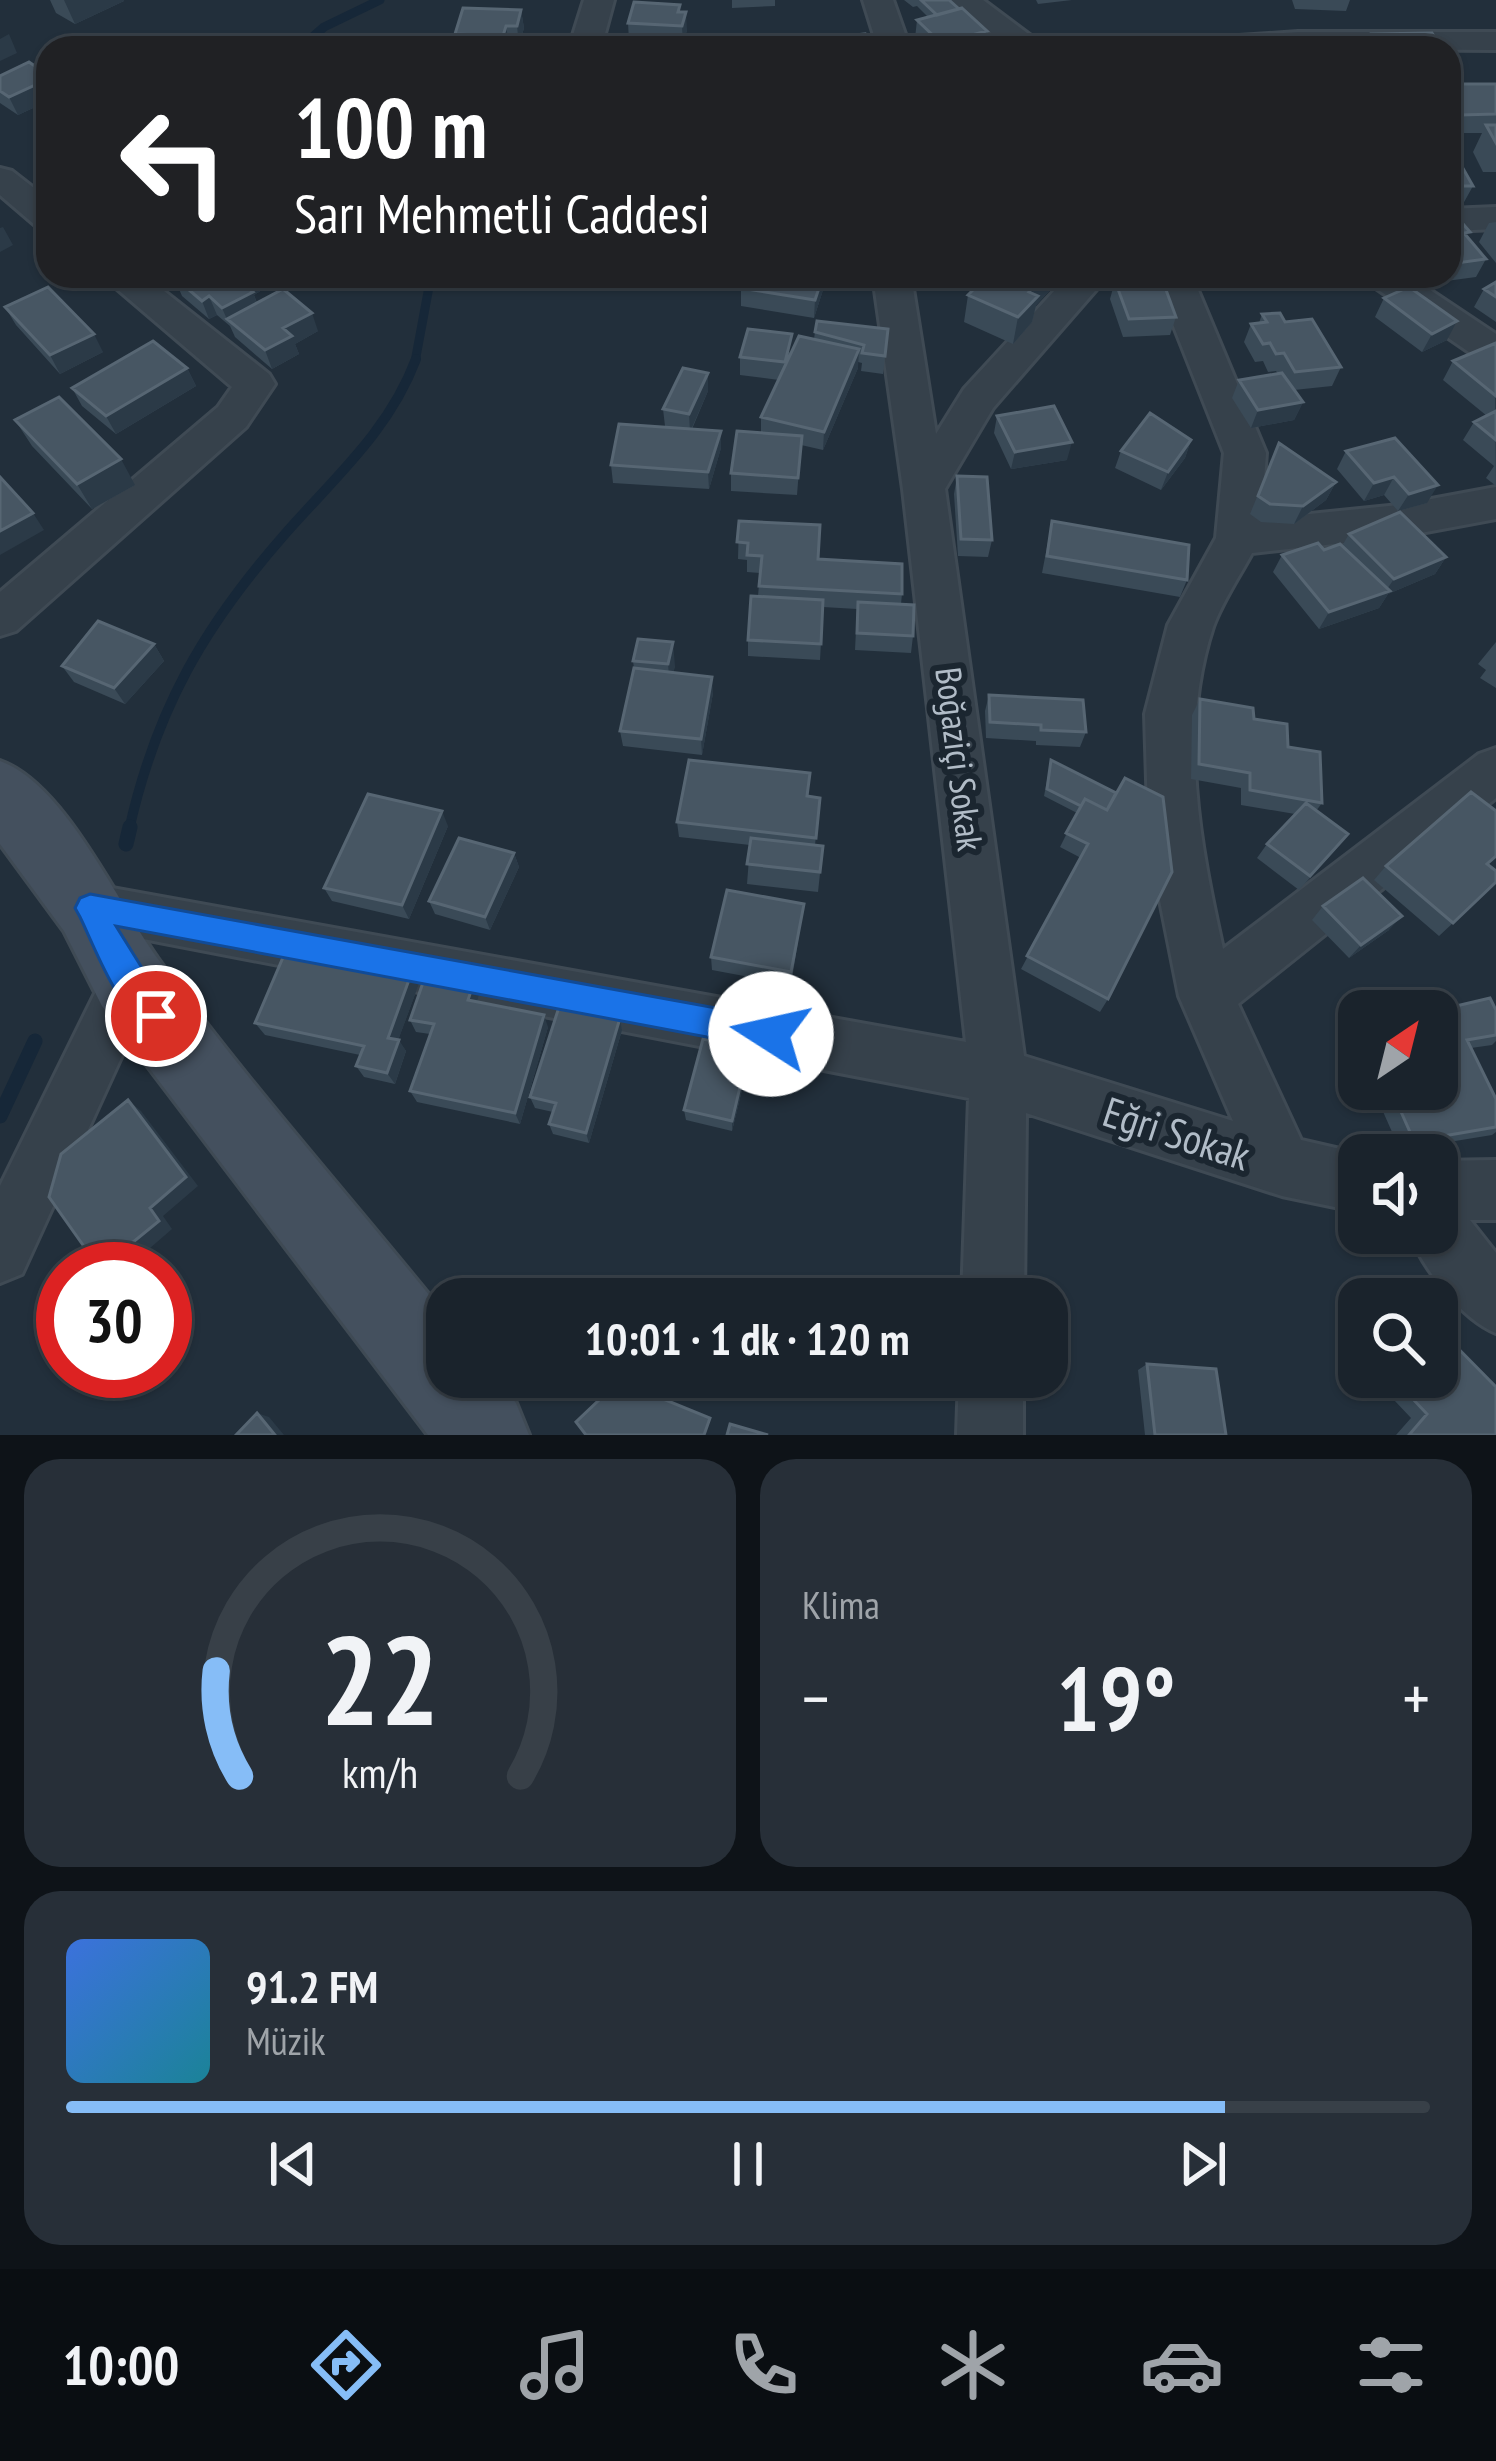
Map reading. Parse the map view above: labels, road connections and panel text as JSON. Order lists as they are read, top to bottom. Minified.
{"streets":{"street":["Boğaziçi Sokak","Eğri Sokak"]},"crossings":[["Boğaziçi Sokak","Eğri Sokak"]],"north":"top right","page":{"turn":["100 m","Sarı Mehmetli Caddesi"],"limit":"30","trip":"10:01 · 1 dk · 120 m","tile":"Klima","heat":["−","19°","+"],"song":["91.2 FM","Müzik"],"tabs":"10:00","gauge":["22","km/h"]}}
